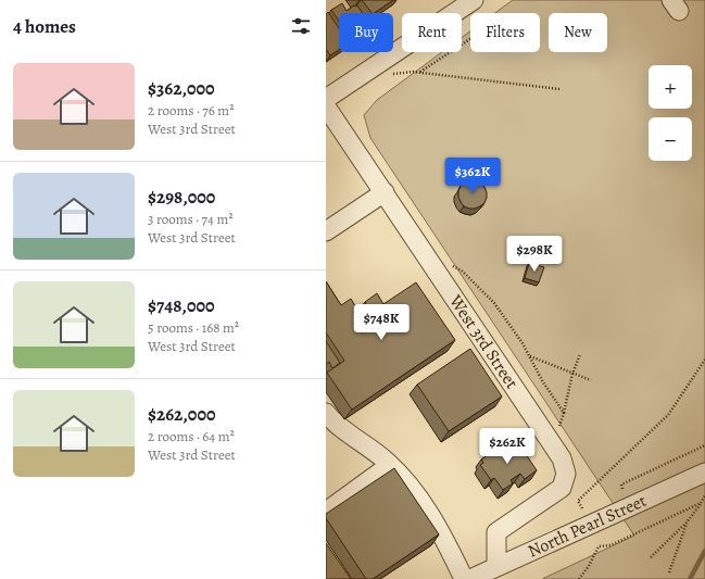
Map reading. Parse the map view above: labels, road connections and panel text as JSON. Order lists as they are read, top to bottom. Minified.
{"streets":{"street":["West 3rd Street","North Pearl Street"]},"crossings":[["West 3rd Street","North Pearl Street"]],"page":{"heading":"4 homes","chip":["Buy","Rent","Filters","New"],"list":[{"name":"$362,000","note":"2 rooms · 76 m² · West 3rd Street"},{"name":"$298,000","note":"3 rooms · 74 m² · West 3rd Street"},{"name":"$748,000","note":"5 rooms · 168 m² · West 3rd Street"},{"name":"$262,000","note":"2 rooms · 64 m² · West 3rd Street"}],"map_buttons":["+","−"],"price":["$362K","$298K","$748K","$262K"]}}
